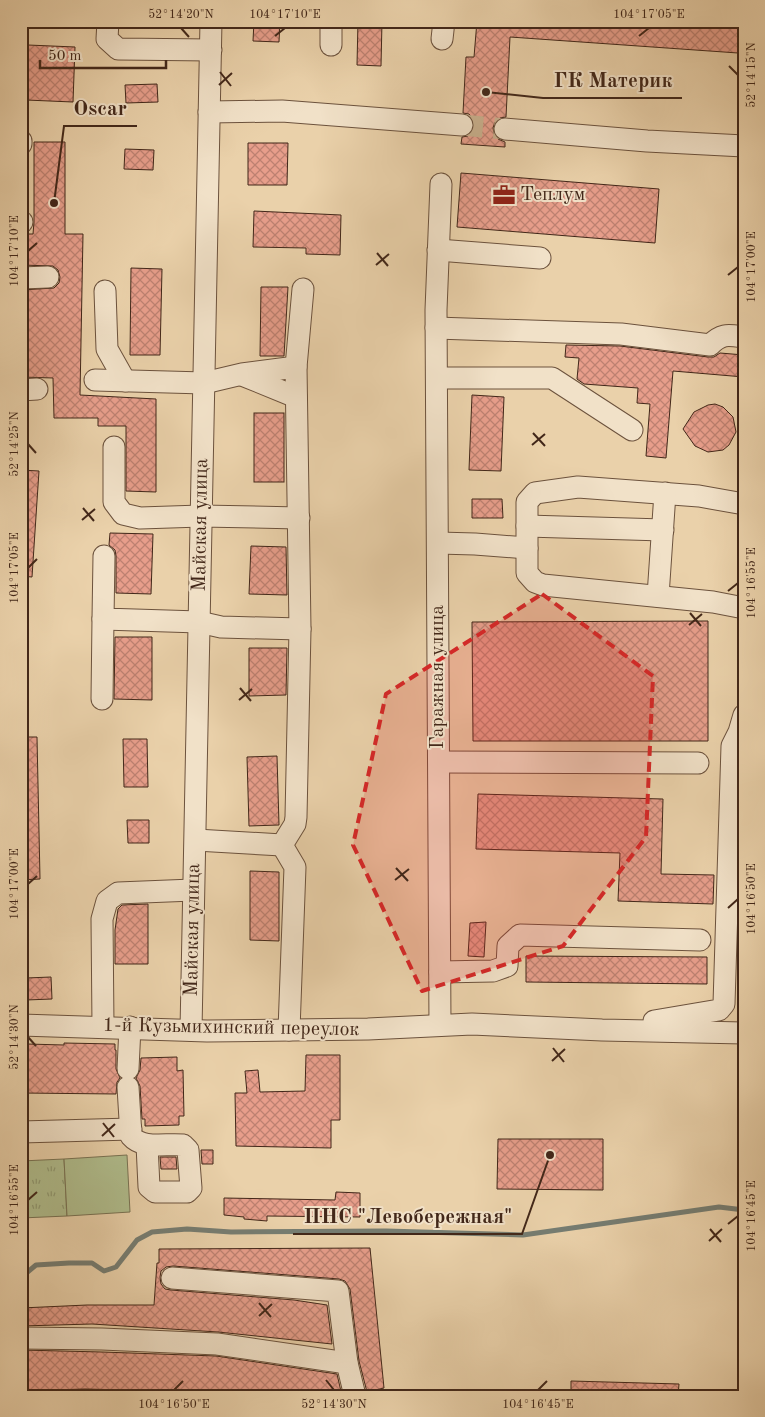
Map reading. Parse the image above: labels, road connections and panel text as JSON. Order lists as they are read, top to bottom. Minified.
{"streets":{"street":["Майская улица","Гаражная улица","1-й Кузьмихинский переулок"]},"crossings":[["Майская улица","1-й Кузьмихинский переулок"],["Гаражная улица","1-й Кузьмихинский переулок"]],"places":{"other":["ГК Материк","Oscar","ПНС \"Левобережная\""],"office":["Теплум"]},"scale_bar":"50 m","coordinates":["52°14'20\"N","104°17'10\"E","104°17'05\"E","52°14'15\"N","104°17'00\"E","52°14'25\"N","104°16'55\"E","104°16'50\"E","52°14'30\"N","104°16'45\"E"]}
